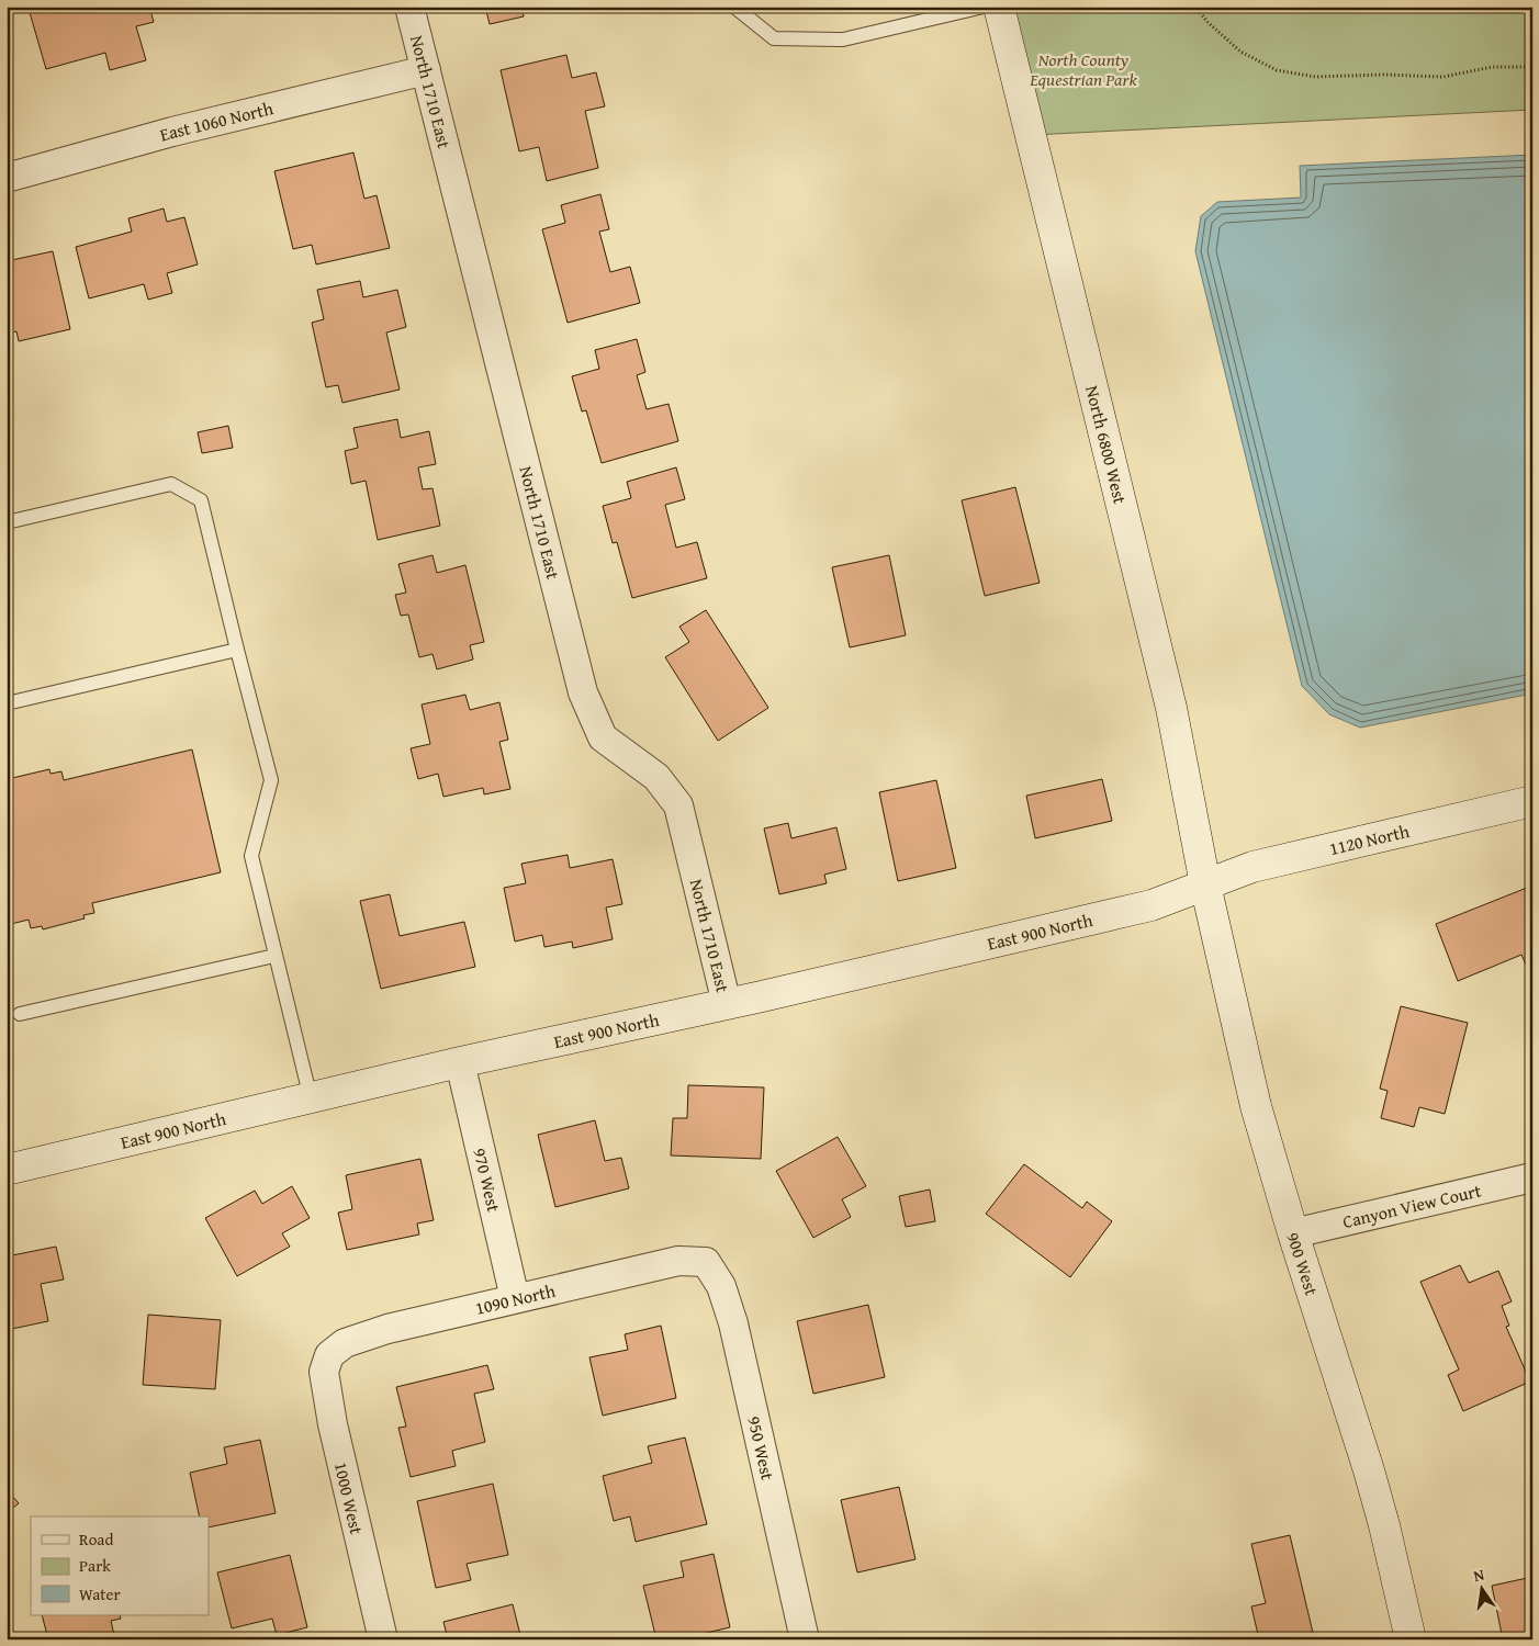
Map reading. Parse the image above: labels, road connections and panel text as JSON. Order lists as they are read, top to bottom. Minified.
{"streets":{"street":["North 1710 East","East 1060 North","North 6800 West","1120 North","East 900 North","970 West","Canyon View Court","900 West","1090 North","950 West","1000 West"]},"crossings":[["North 1710 East","East 1060 North"],["North 1710 East","East 900 North"],["North 6800 West","1120 North"],["North 6800 West","East 900 North"],["North 6800 West","900 West"],["1120 North","East 900 North"],["1120 North","900 West"],["East 900 North","970 West"],["East 900 North","900 West"],["970 West","1090 North"],["Canyon View Court","900 West"],["1090 North","950 West"],["1090 North","1000 West"]],"parks":["North County Equestrian Park"],"legend":["Road","Park","Water"],"north":"top"}
